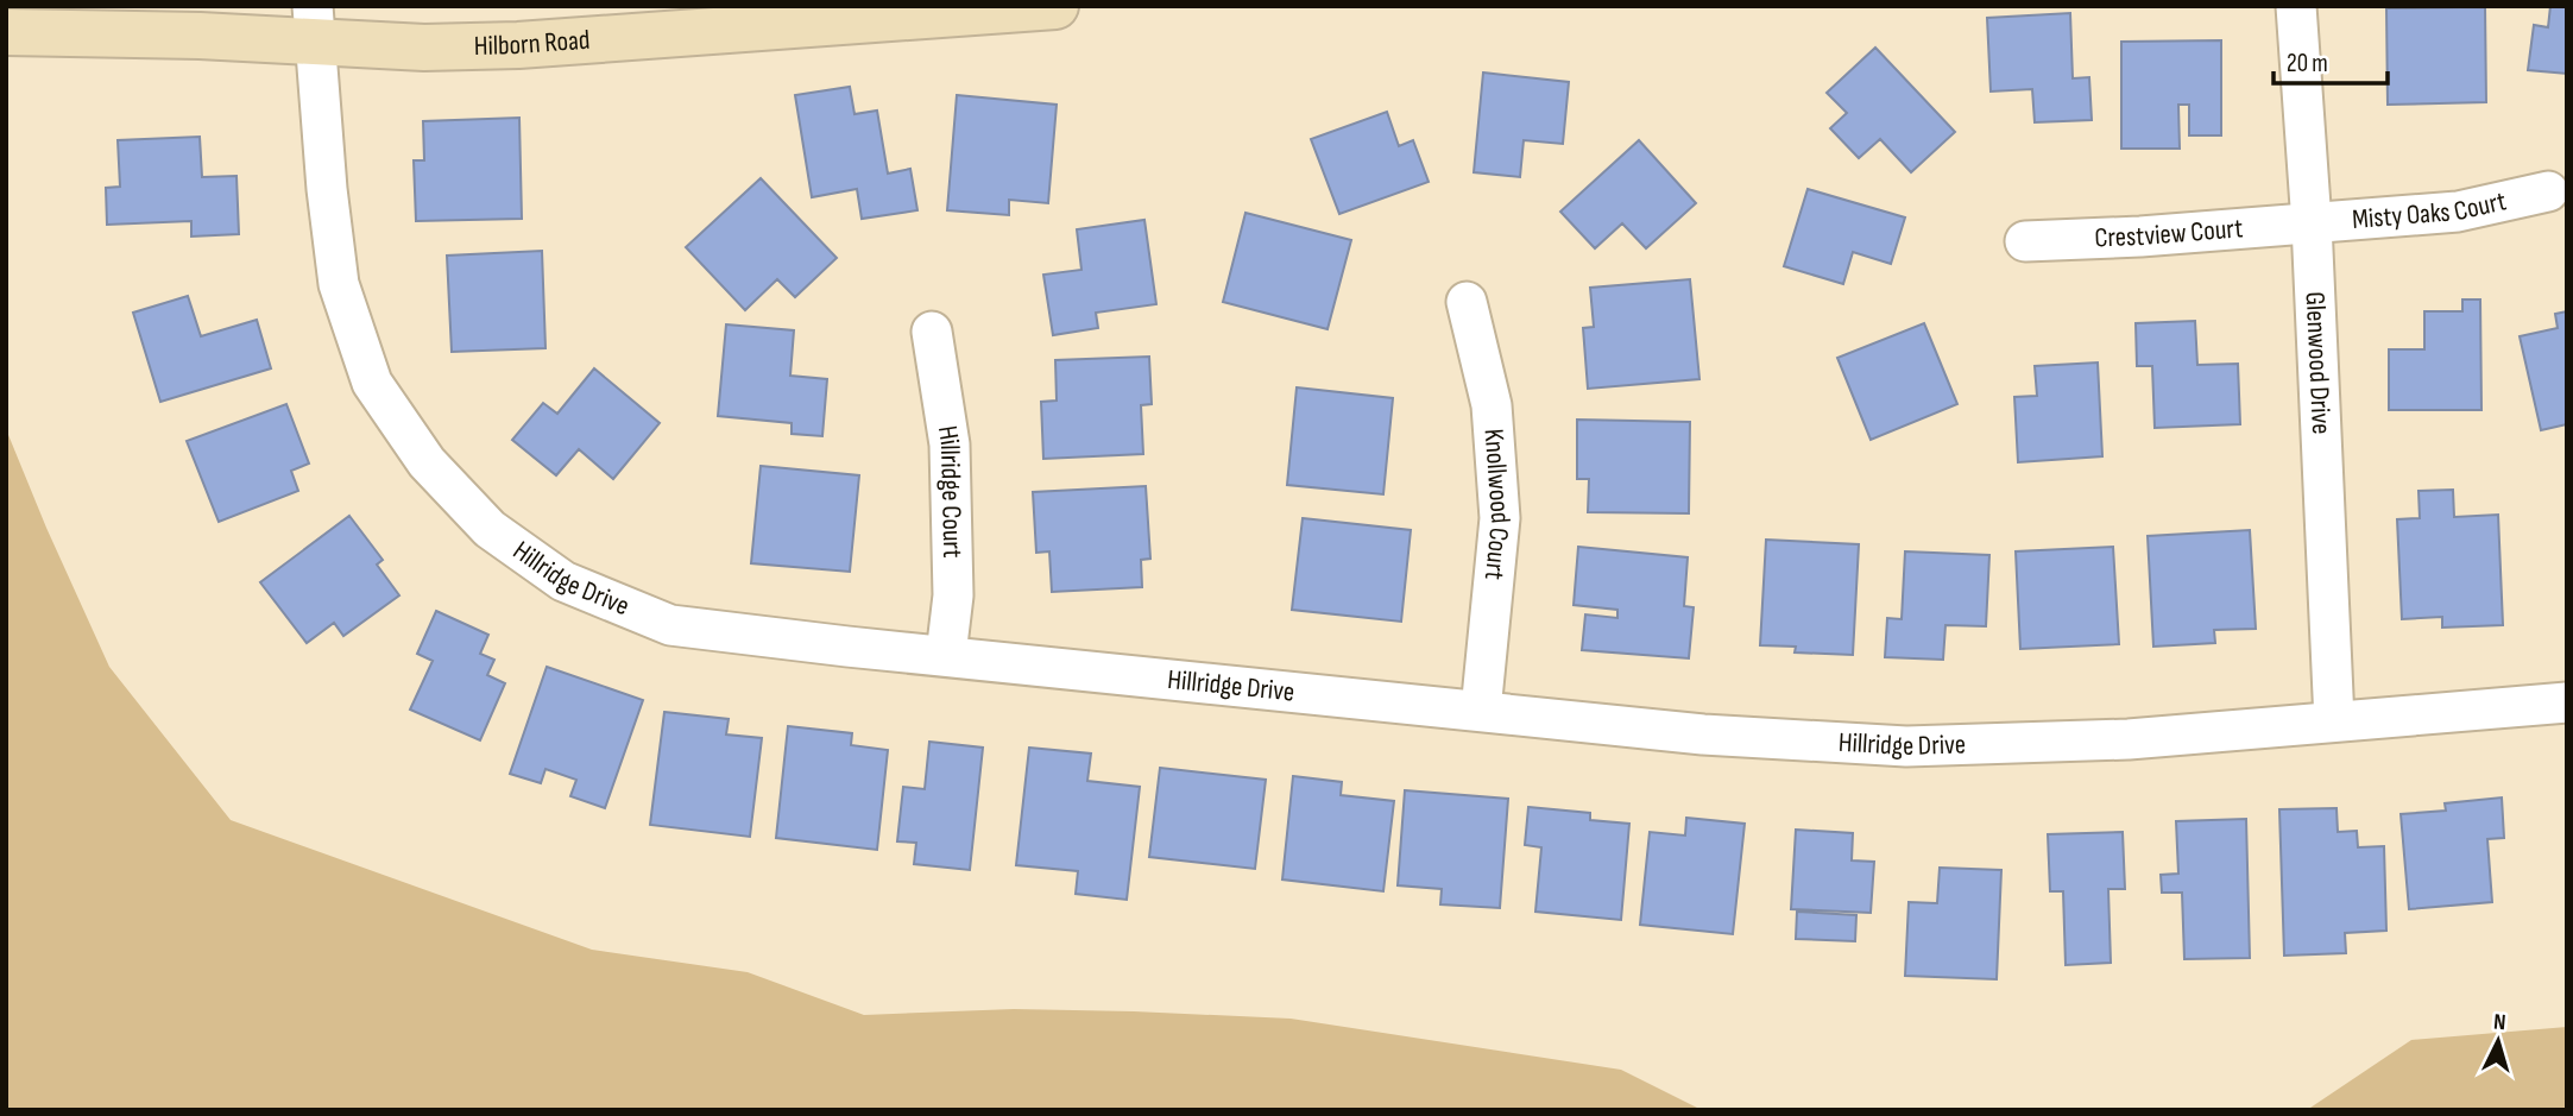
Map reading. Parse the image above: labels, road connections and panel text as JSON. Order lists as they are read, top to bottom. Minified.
{"streets":{"street":["Hilborn Road","Misty Oaks Court","Crestview Court","Glenwood Drive","Hillridge Court","Knollwood Court","Hillridge Drive"]},"crossings":[["Hilborn Road","Hillridge Drive"],["Misty Oaks Court","Crestview Court"],["Misty Oaks Court","Glenwood Drive"],["Crestview Court","Glenwood Drive"],["Glenwood Drive","Hillridge Drive"],["Hillridge Court","Hillridge Drive"],["Knollwood Court","Hillridge Drive"]],"scale_bar":"20 m","north":"top"}
